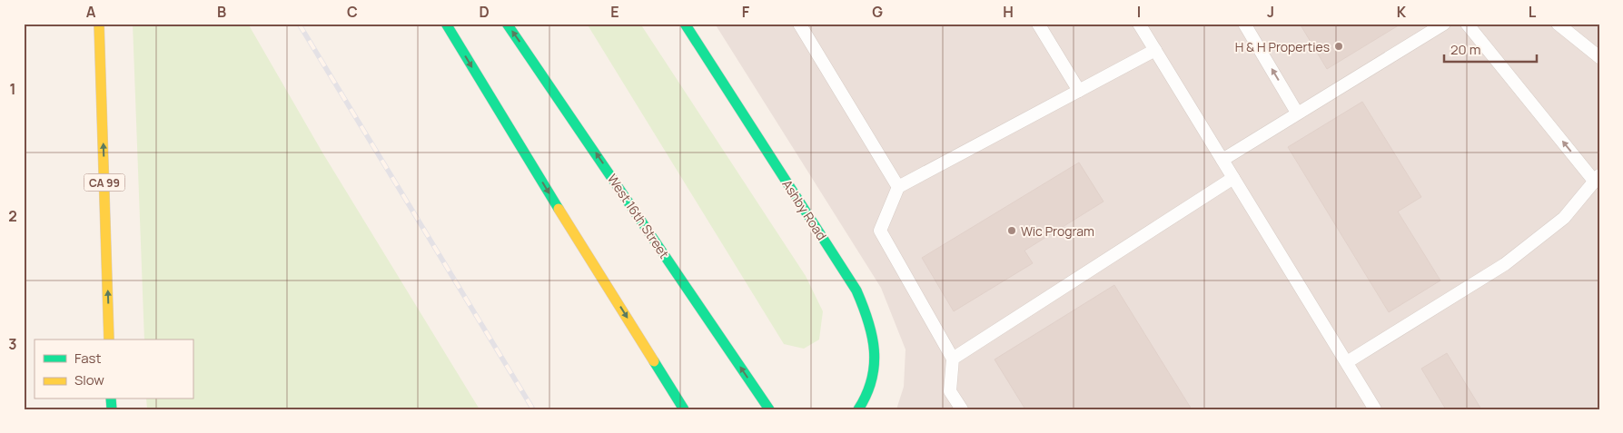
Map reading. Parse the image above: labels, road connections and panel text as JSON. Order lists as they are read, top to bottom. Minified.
{"streets":{"main road":["CA 99","Ashby Road","West 16th Street"]},"places":["H & H Properties","Wic Program"],"legend":["Fast","Slow"],"scale_bar":"20 m","grid":{"columns":["A","B","C","D","E","F","G","H","I","J","K","L"],"rows":["1","2","3"]}}
